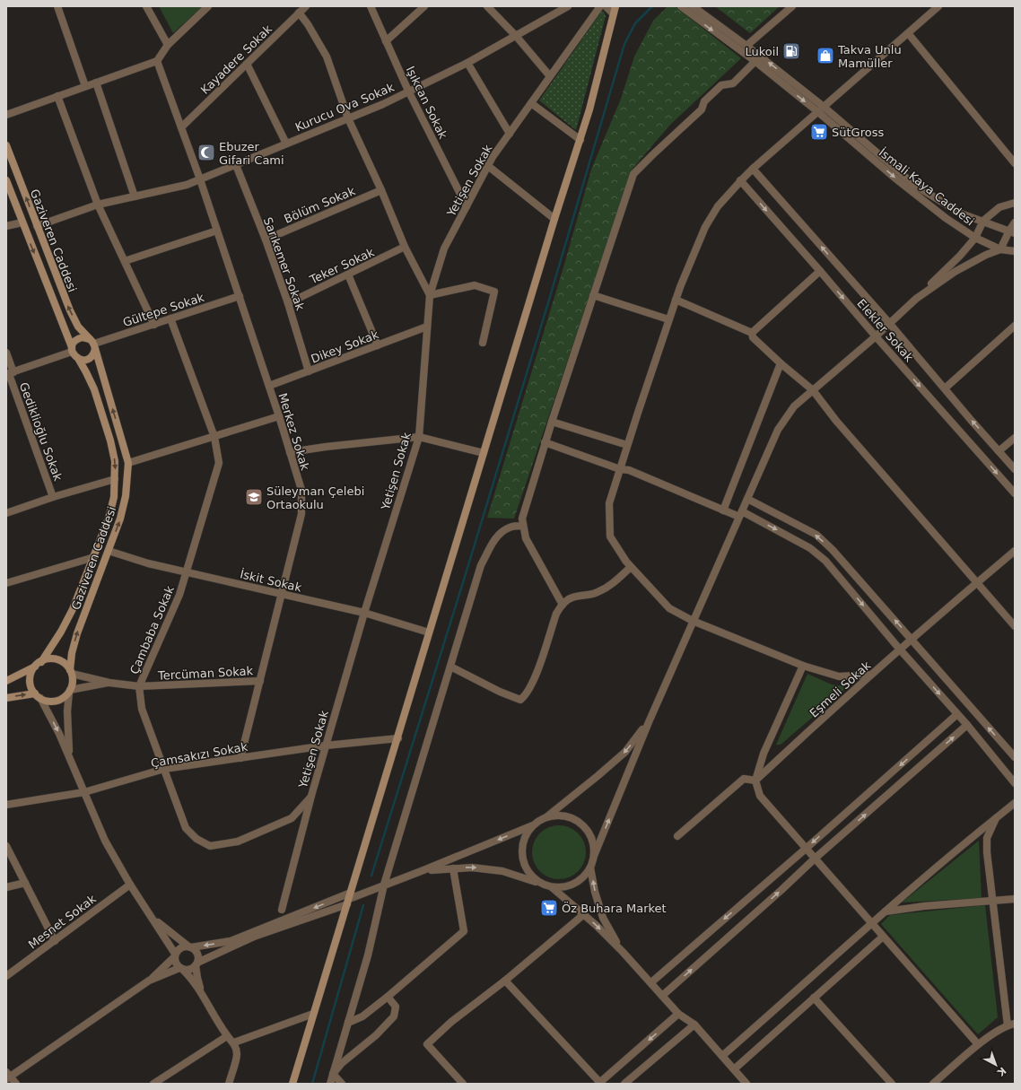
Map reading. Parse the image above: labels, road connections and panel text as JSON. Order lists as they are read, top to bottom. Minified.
{"streets":{"main road":["Gaziveren Caddesi"],"street":["Kayadere Sokak","Işıkcan Sokak","Kurucu Ova Sokak","Yetişen Sokak","İsmali Kaya Caddesi","Bölüm Sokak","Sarıkemer Sokak","Teker Sokak","Gültepe Sokak","Elekler Sokak","Dikey Sokak","Gediklioğlu Sokak","Merkez Sokak","İskit Sokak","Çambaba Sokak","Tercüman Sokak","Eşmeli Sokak","Çamsakızı Sokak","Mesnet Sokak"]},"crossings":[["Kayadere Sokak","Merkez Sokak"],["Işıkcan Sokak","Kurucu Ova Sokak"],["Işıkcan Sokak","Yetişen Sokak"],["Kurucu Ova Sokak","Gaziveren Caddesi"],["Kurucu Ova Sokak","Sarıkemer Sokak"],["Kurucu Ova Sokak","Merkez Sokak"],["Yetişen Sokak","Dikey Sokak"],["Yetişen Sokak","İskit Sokak"],["Yetişen Sokak","Çambaba Sokak"],["Yetişen Sokak","Çamsakızı Sokak"],["Bölüm Sokak","Sarıkemer Sokak"],["Gaziveren Caddesi","Gültepe Sokak"],["Gaziveren Caddesi","İskit Sokak"],["Gaziveren Caddesi","Tercüman Sokak"],["Sarıkemer Sokak","Teker Sokak"],["Sarıkemer Sokak","Dikey Sokak"],["Gültepe Sokak","Merkez Sokak"],["Gültepe Sokak","Çambaba Sokak"],["Dikey Sokak","Merkez Sokak"],["Merkez Sokak","İskit Sokak"],["Merkez Sokak","Tercüman Sokak"],["Merkez Sokak","Çamsakızı Sokak"],["İskit Sokak","Çambaba Sokak"],["Çambaba Sokak","Tercüman Sokak"],["Çambaba Sokak","Çamsakızı Sokak"]],"places":{"fuel station":["Lukoil"],"shop":["Takva Unlu Mamüller"],"supermarket":["SütGross","Öz Buhara Market"],"mosque":["Ebuzer Gifari Cami"],"school or university":["Süleyman Çelebi Ortaokulu"]},"north":"bottom right"}
